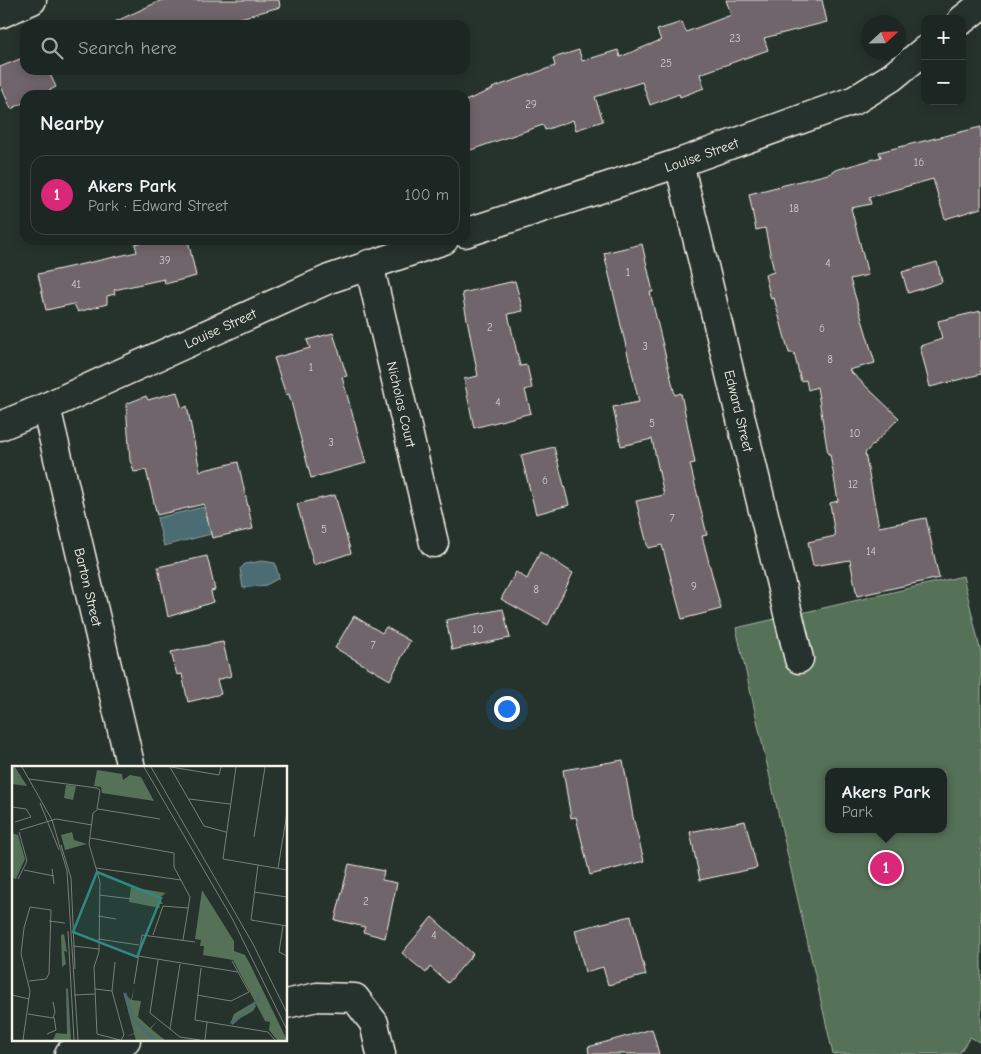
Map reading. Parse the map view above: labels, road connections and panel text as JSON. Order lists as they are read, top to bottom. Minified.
{"streets":{"street":["Louise Street","Nicholas Court","Edward Street","Barton Street"]},"crossings":[["Louise Street","Nicholas Court"],["Louise Street","Edward Street"],["Louise Street","Barton Street"]],"house_numbers":["23","25","29","16","18","39","4","1","41","2","6","3","8","1","4","5","10","3","6","12","7","5","14","9","8","10","7","2","4"],"north":"right","page":{"map_buttons":["+","−"],"search":"Search here","heading":"Nearby","list":[{"mark":"1","name":"Akers Park","note":"Park · Edward Street","value":"100 m"}],"popup":["Akers Park","Park"],"pins":"1"}}
